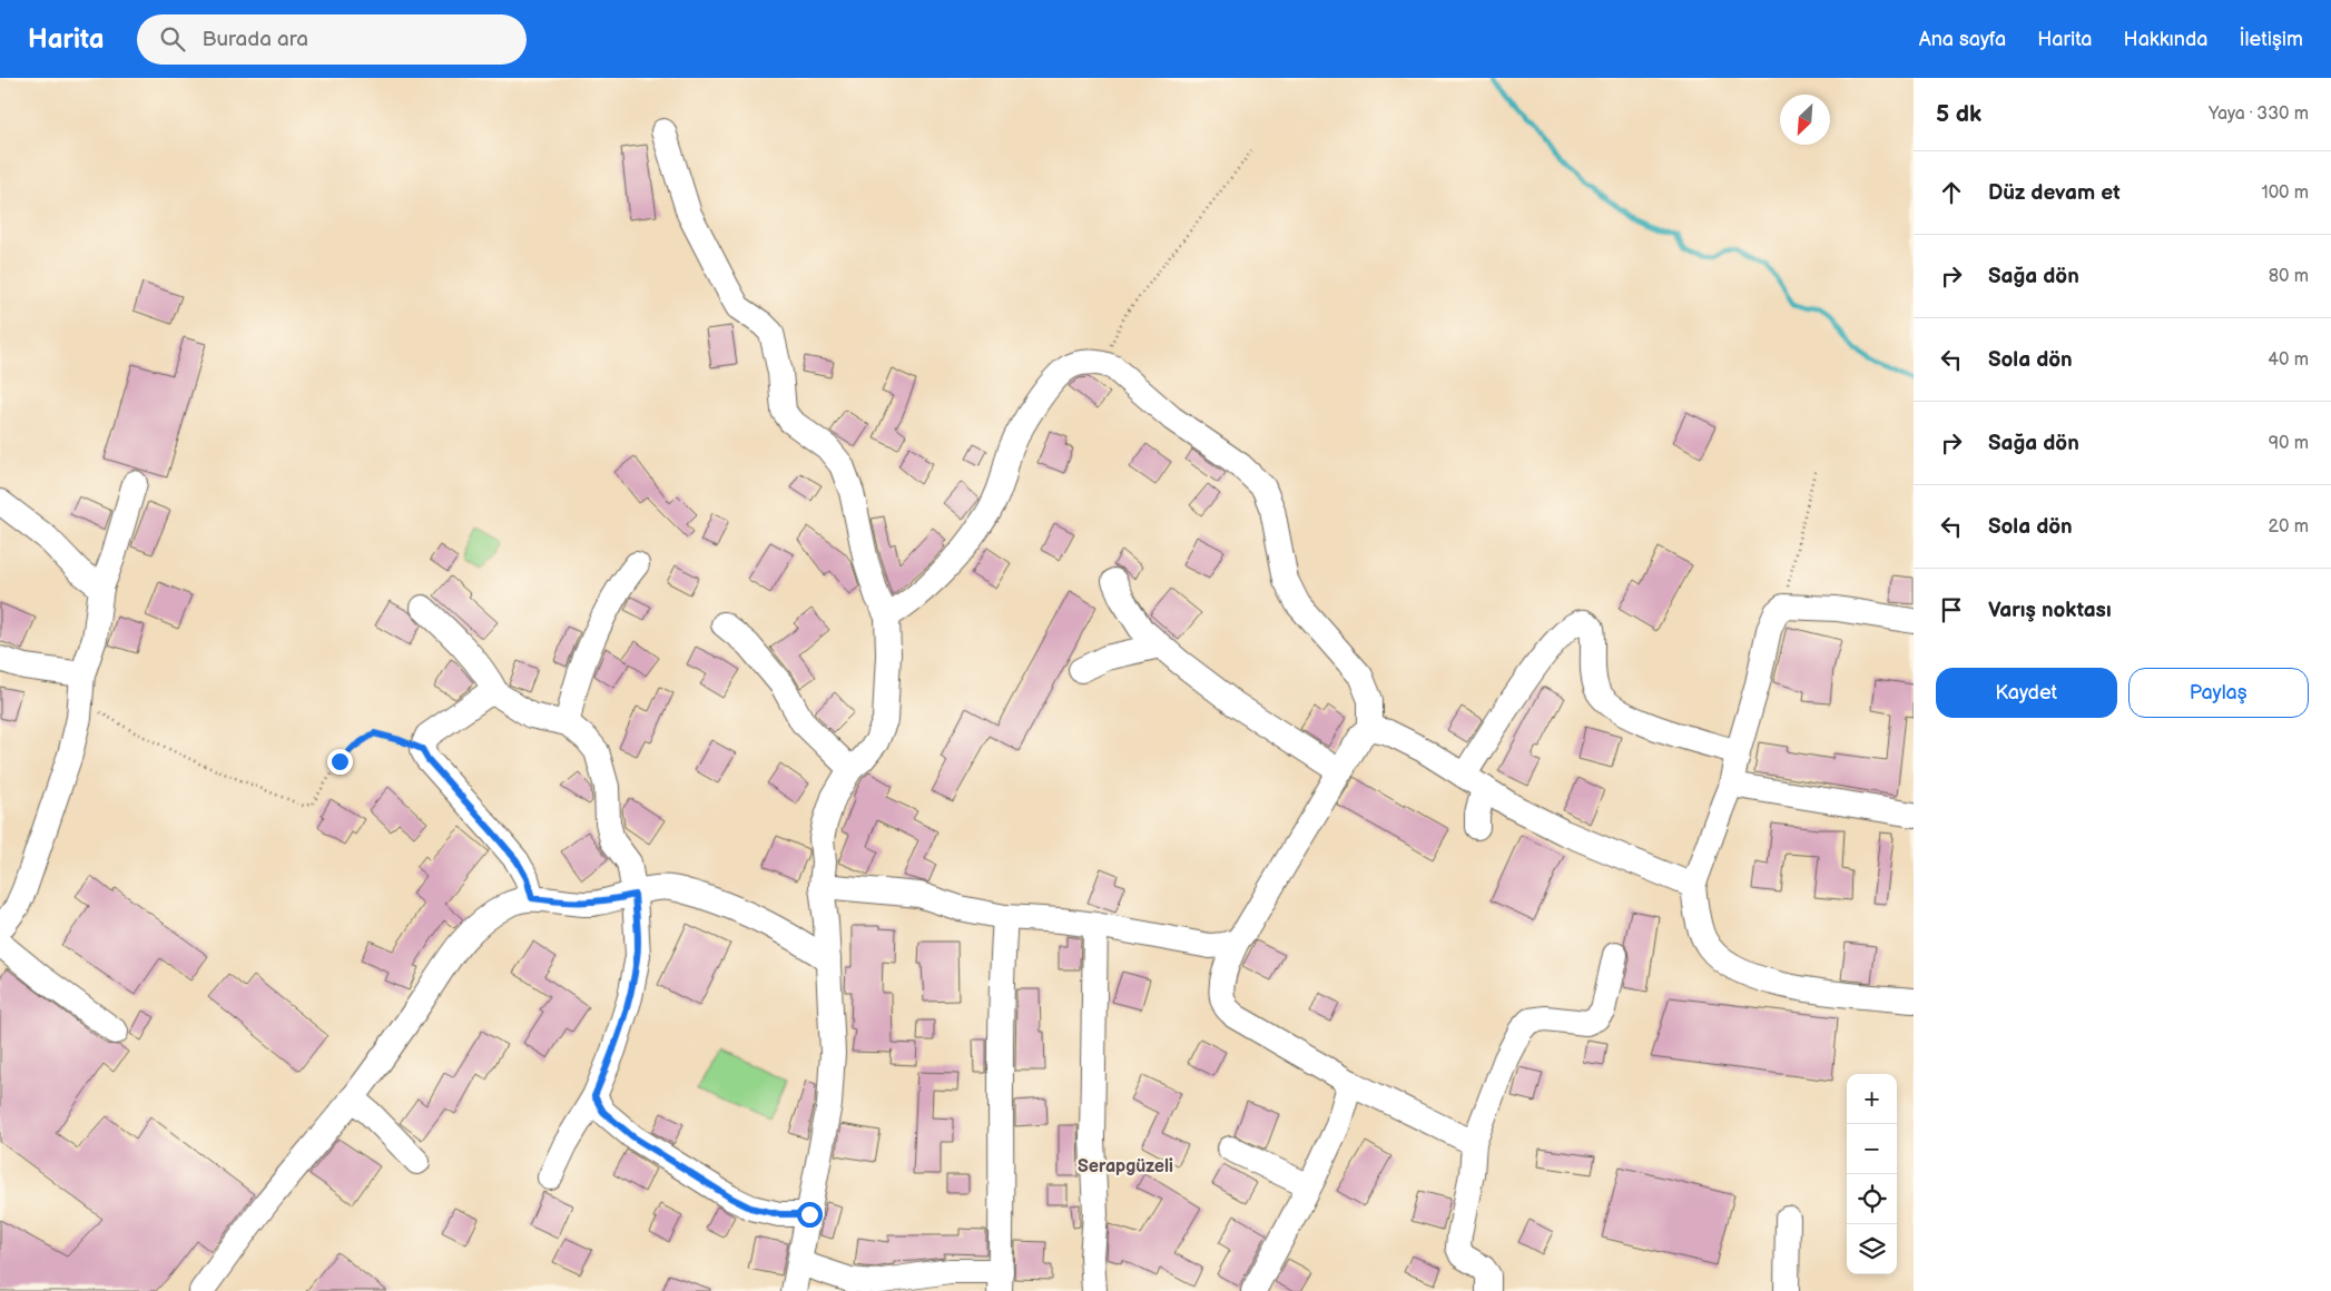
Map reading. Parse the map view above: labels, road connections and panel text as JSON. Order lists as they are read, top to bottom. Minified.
{"districts":["Serapgüzeli"],"north":"bottom left","page":{"header":"Harita","search":"Burada ara","nav":["Ana sayfa","Harita","Hakkında","İletişim"],"heading":["5 dk","Yaya · 330 m"],"list":[["Düz devam et","100 m"],["Sağa dön","80 m"],["Sola dön","40 m"],["Sağa dön","90 m"],["Sola dön","20 m"],"Varış noktası"],"buttons":["Kaydet","Paylaş"],"map_buttons":["+","−"]}}
